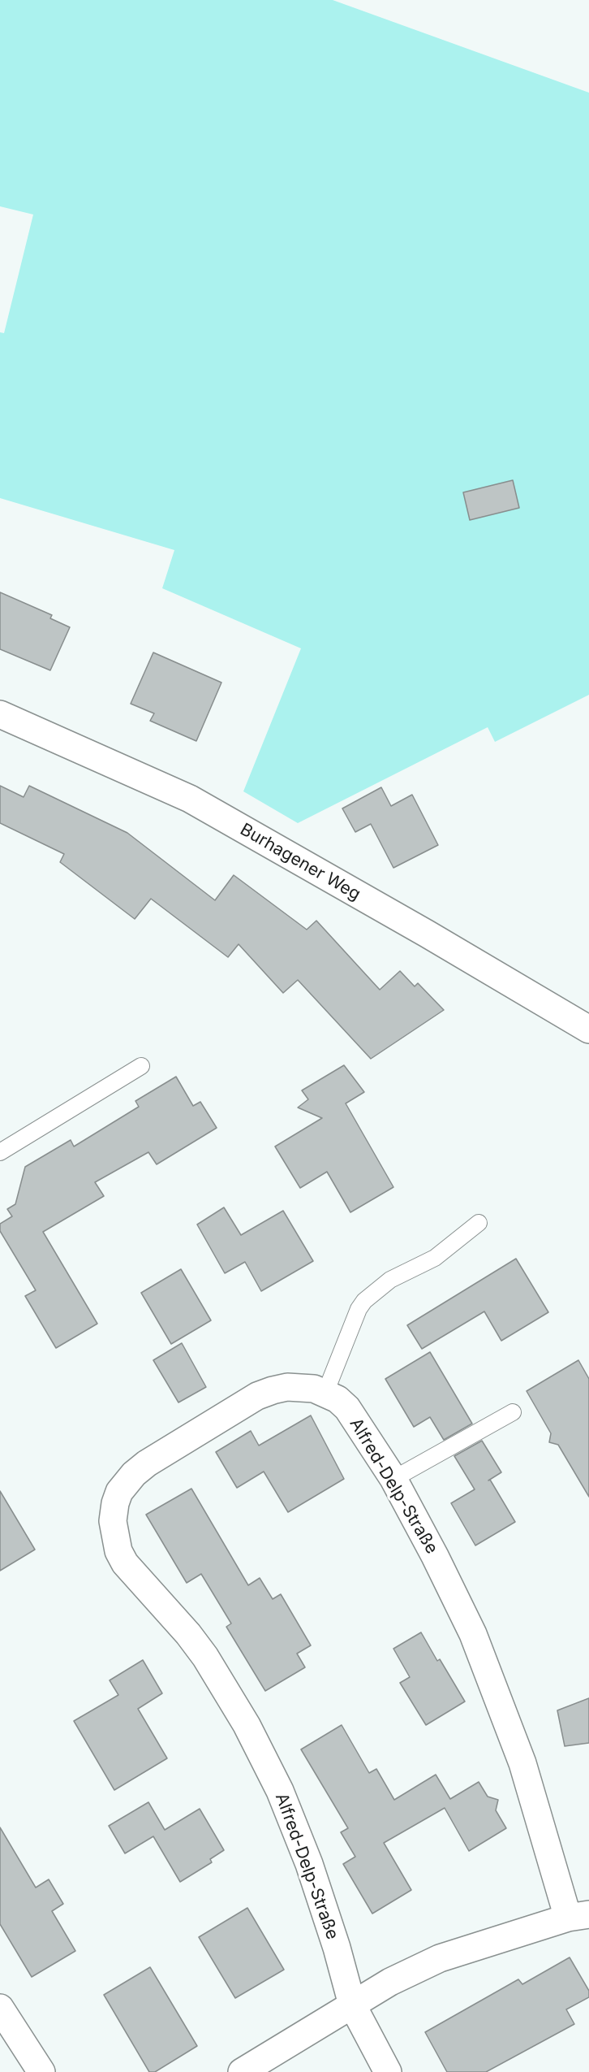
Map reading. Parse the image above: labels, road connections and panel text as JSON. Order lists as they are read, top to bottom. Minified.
{"streets":{"street":["Burhagener Weg","Alfred-Delp-Straße"]}}
